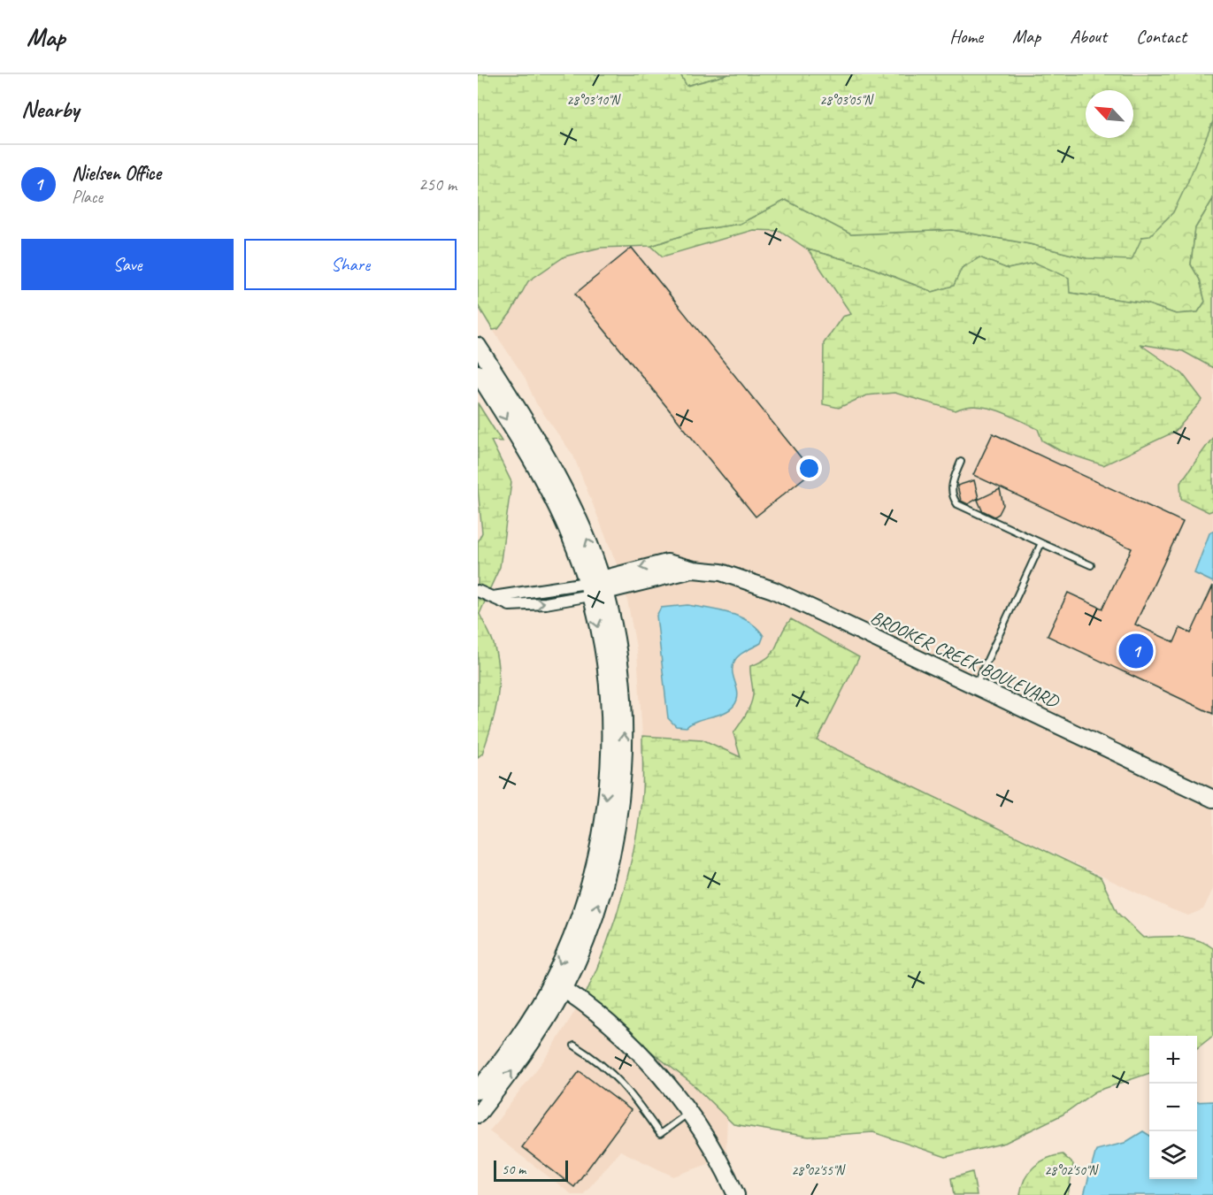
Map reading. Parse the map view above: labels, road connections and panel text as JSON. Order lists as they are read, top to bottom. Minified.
{"streets":{"main road":["BROOKER CREEK BOULEVARD"]},"scale_bar":"50 m","north":"top left","page":{"header":"Map","nav":["Home","Map","About","Contact"],"heading":"Nearby","list":[{"mark":"1","name":"Nielsen Office","note":"Place","value":"250 m"}],"buttons":["Save","Share"],"pins":"1","map_buttons":["+","−"],"scale":"50 m"},"coordinates":["28°03'10\"N","28°03'05\"N","28°02'55\"N","28°02'50\"N"]}
